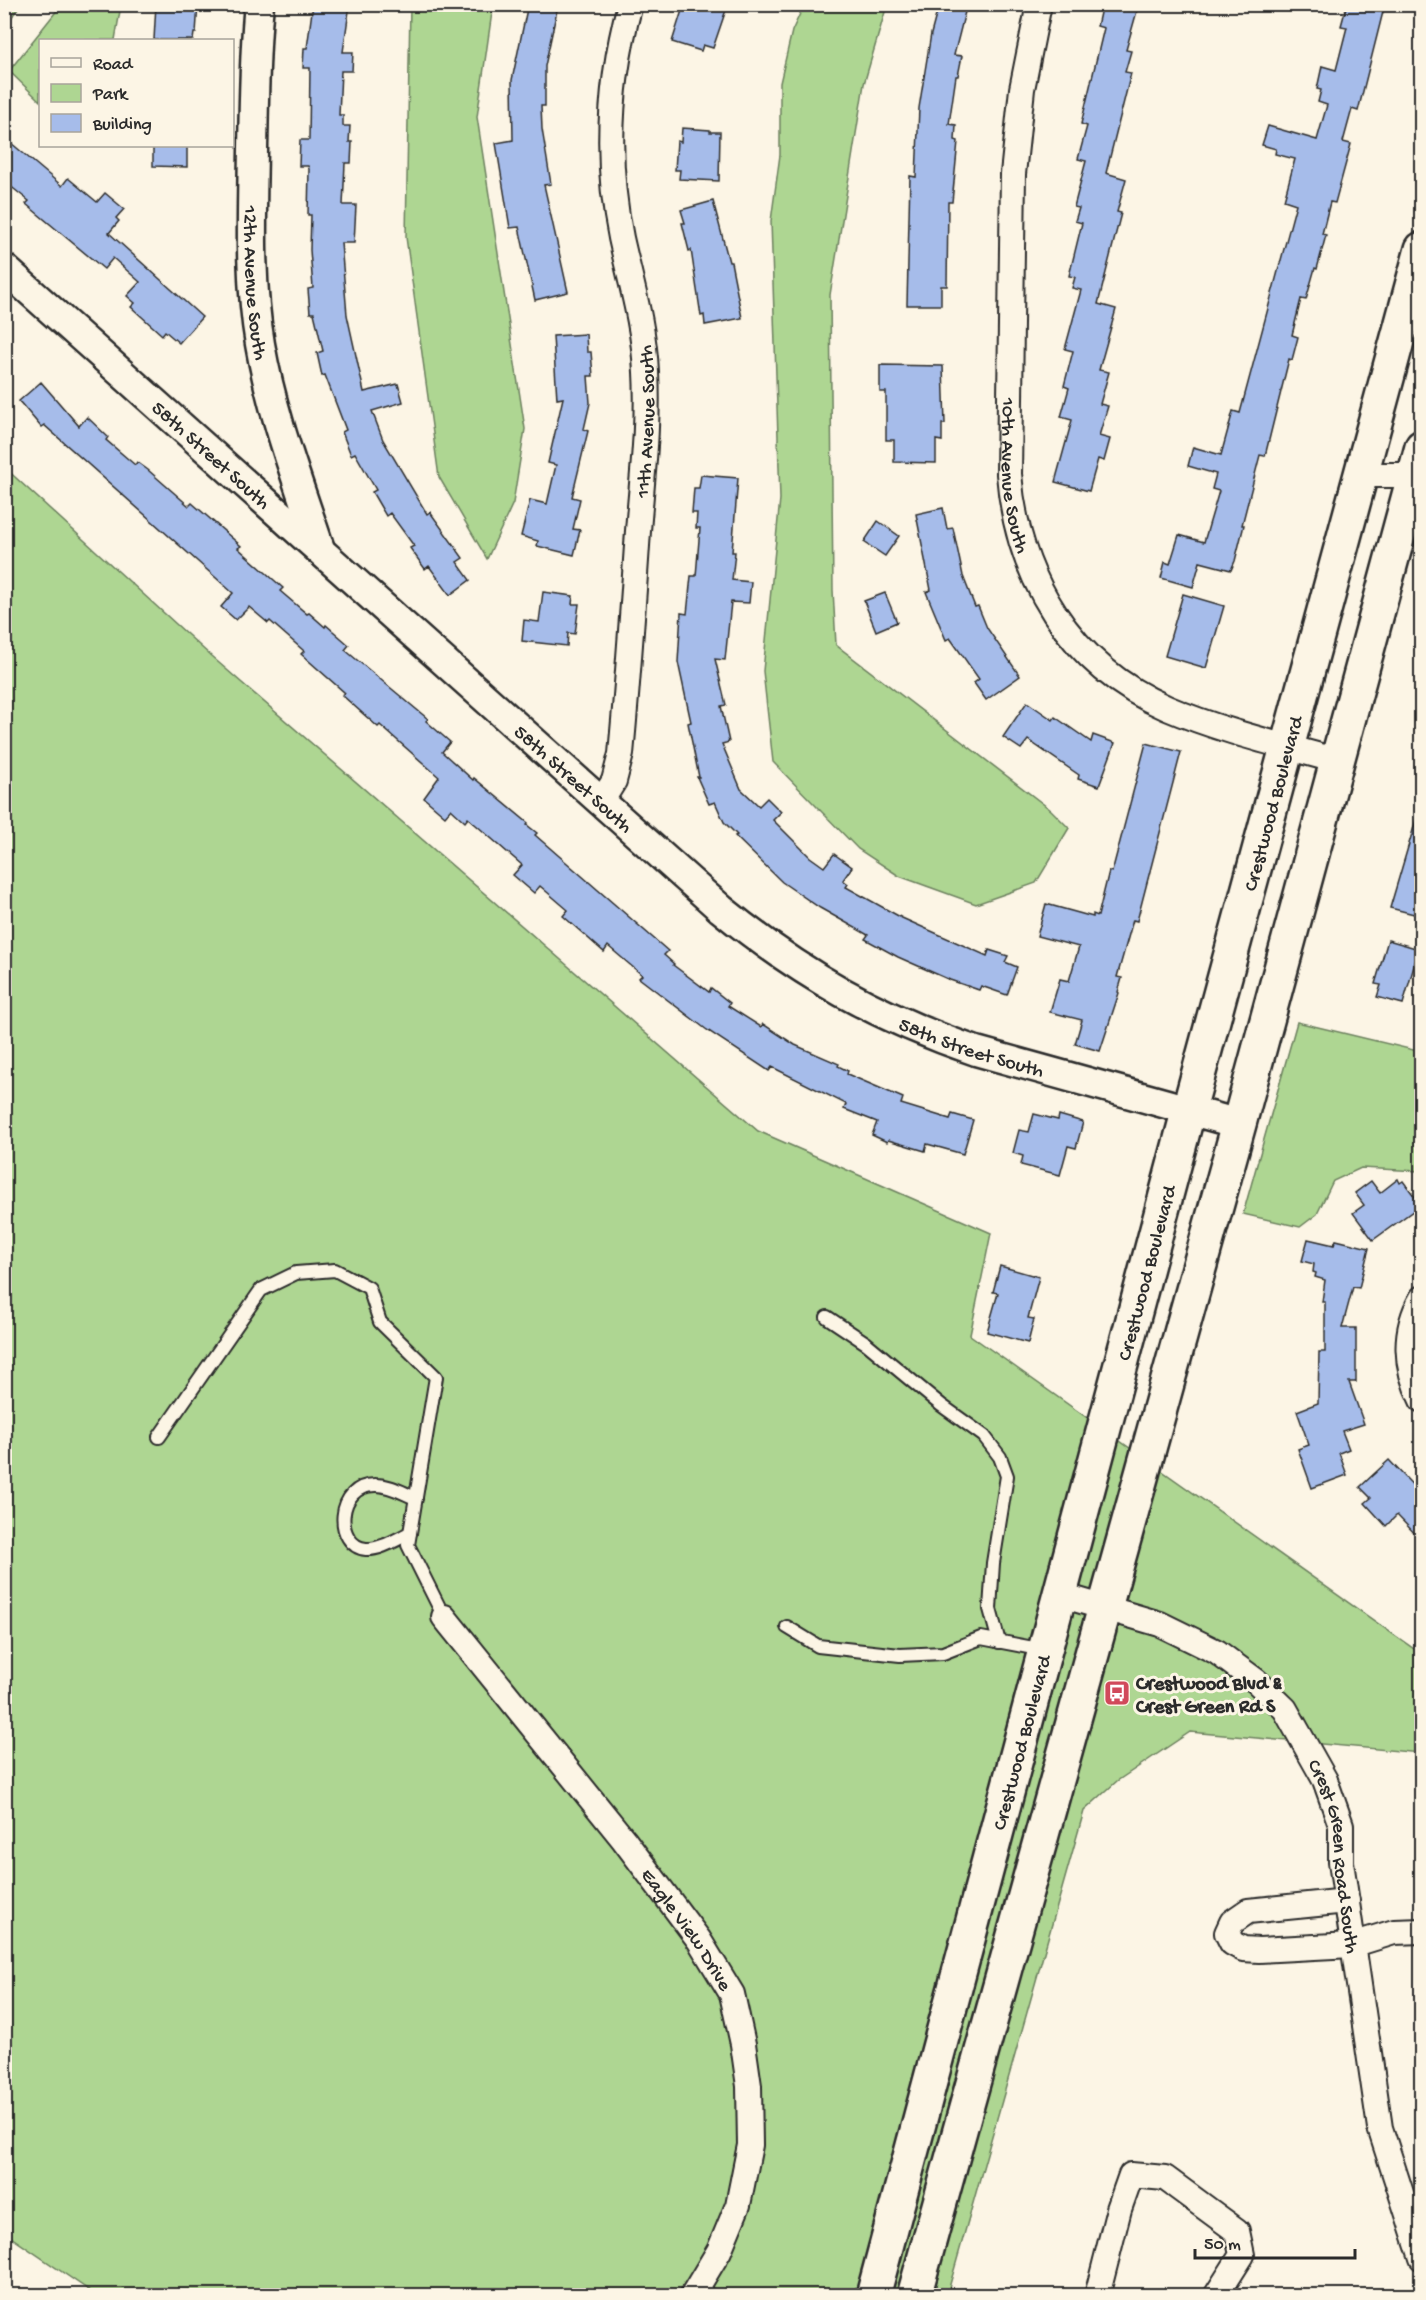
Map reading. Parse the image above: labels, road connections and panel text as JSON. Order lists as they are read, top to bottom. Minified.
{"streets":{"main road":["Crestwood Boulevard"],"street":["12th Avenue South","11th Avenue South","58th Street South","10th Avenue South","Crest Green Road South","Eagle View Drive"]},"crossings":[["12th Avenue South","58th Street South"],["11th Avenue South","58th Street South"],["58th Street South","Crestwood Boulevard"],["10th Avenue South","Crestwood Boulevard"],["Crestwood Boulevard","Crest Green Road South"]],"places":{"bus stop":["Crestwood Blvd & Crest Green Rd S"]},"legend":["Road","Park","Building"],"scale_bar":"50 m"}
